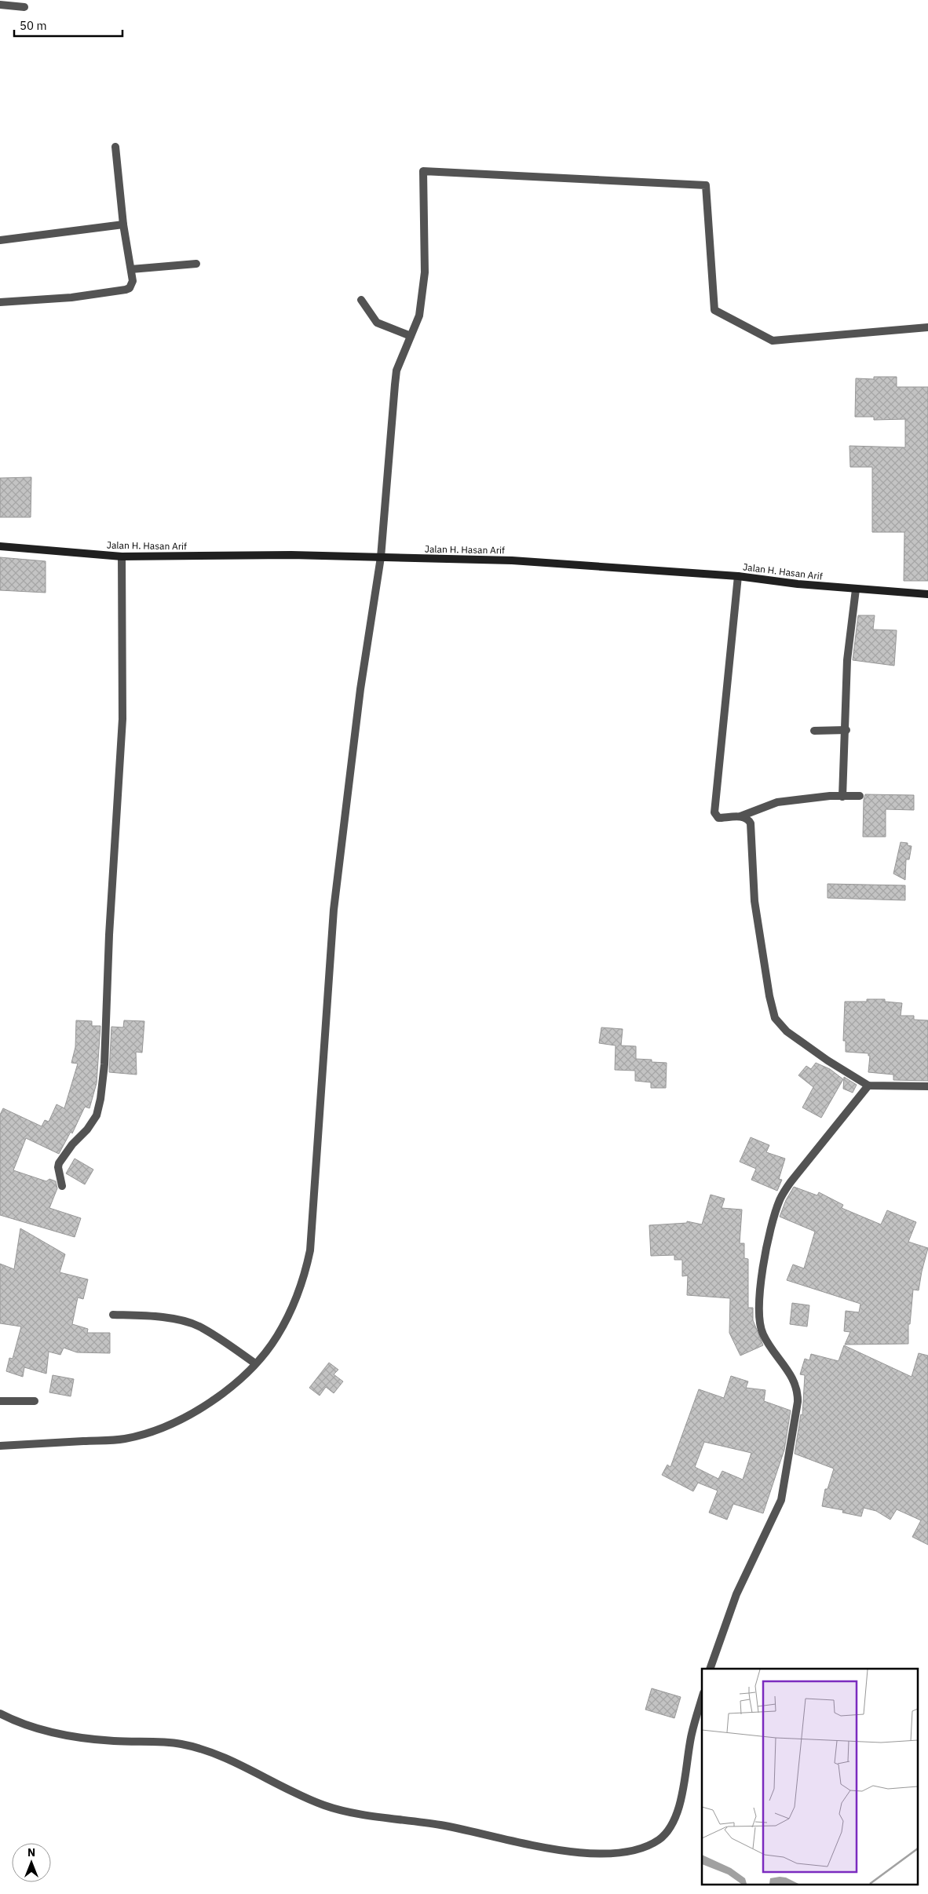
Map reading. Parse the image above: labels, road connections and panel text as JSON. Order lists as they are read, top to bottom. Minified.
{"streets":{"main road":["Jalan H. Hasan Arif"]},"scale_bar":"50 m","north":"top"}
